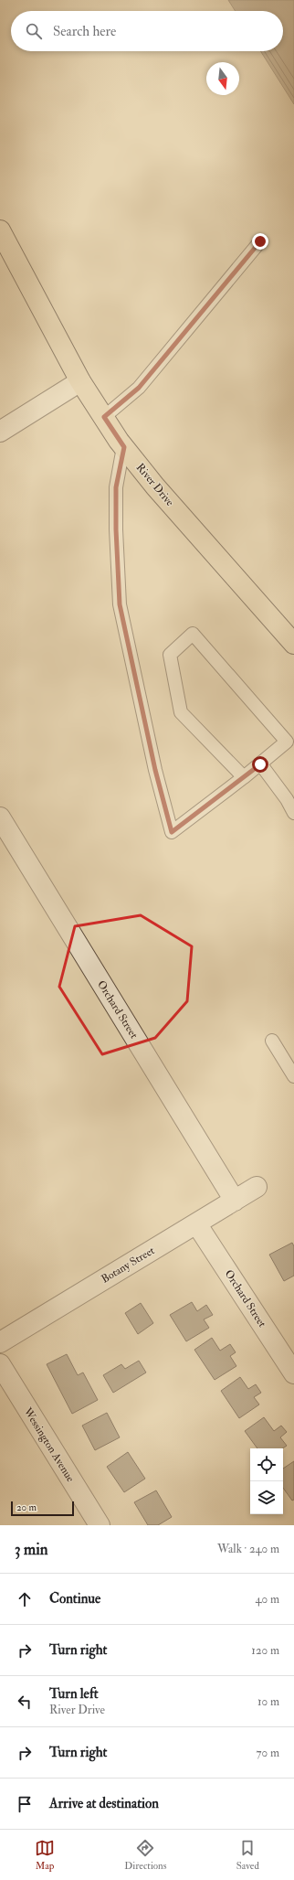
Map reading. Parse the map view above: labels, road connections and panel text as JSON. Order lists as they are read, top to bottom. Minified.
{"streets":{"main road":["River Drive"],"street":["Orchard Street","Botany Street","Wessington Avenue"]},"crossings":[["Orchard Street","Botany Street"]],"scale_bar":"20 m","north":"bottom","page":{"search":"Search here","scale":"20 m","heading":["3 min","Walk · 240 m"],"list":[["Continue","40 m"],["Turn right","120 m"],["Turn left","River Drive","10 m"],["Turn right","70 m"],"Arrive at destination"],"nav":["Map","Directions","Saved"]}}
